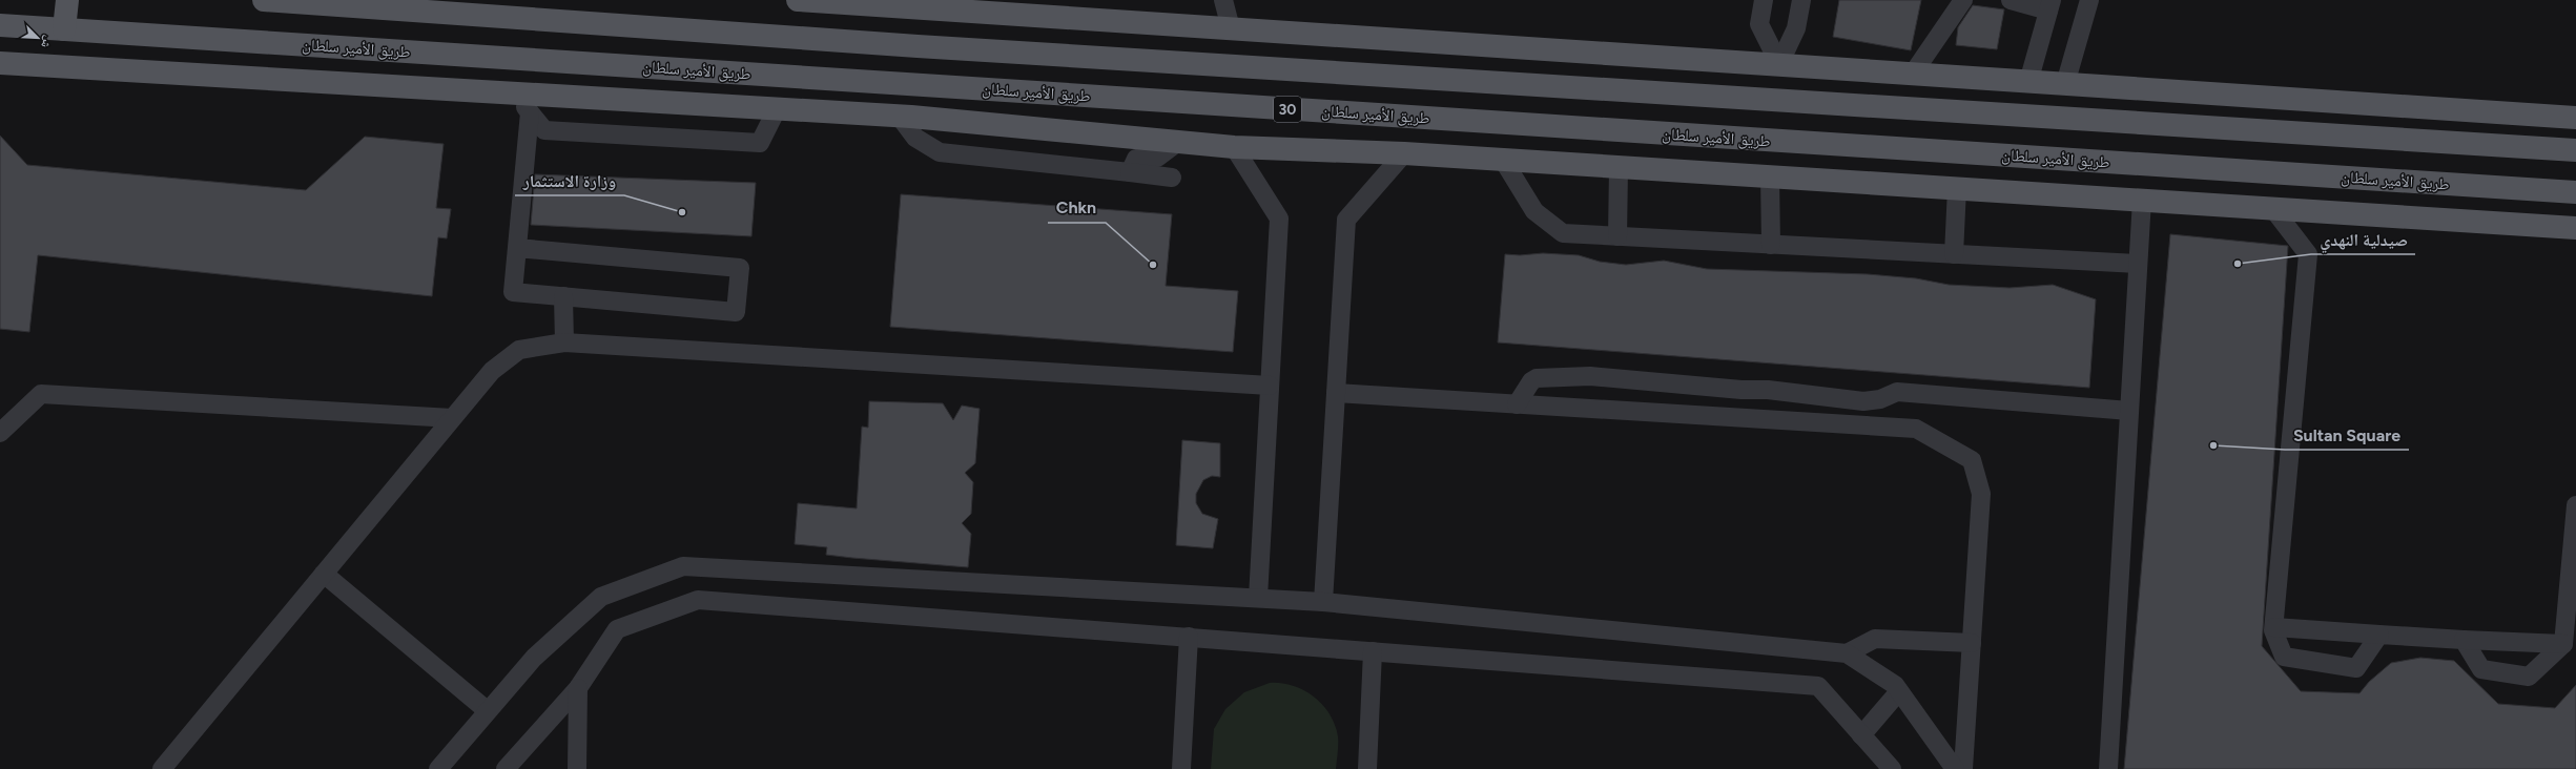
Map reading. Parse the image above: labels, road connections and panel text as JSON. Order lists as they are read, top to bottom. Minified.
{"streets":{"main road":["طريق الأمير سلطان","30"]},"places":["وزارة الاستثمار","صيدلية النهدي","Chkn","Sultan Square"],"north":"bottom right"}
